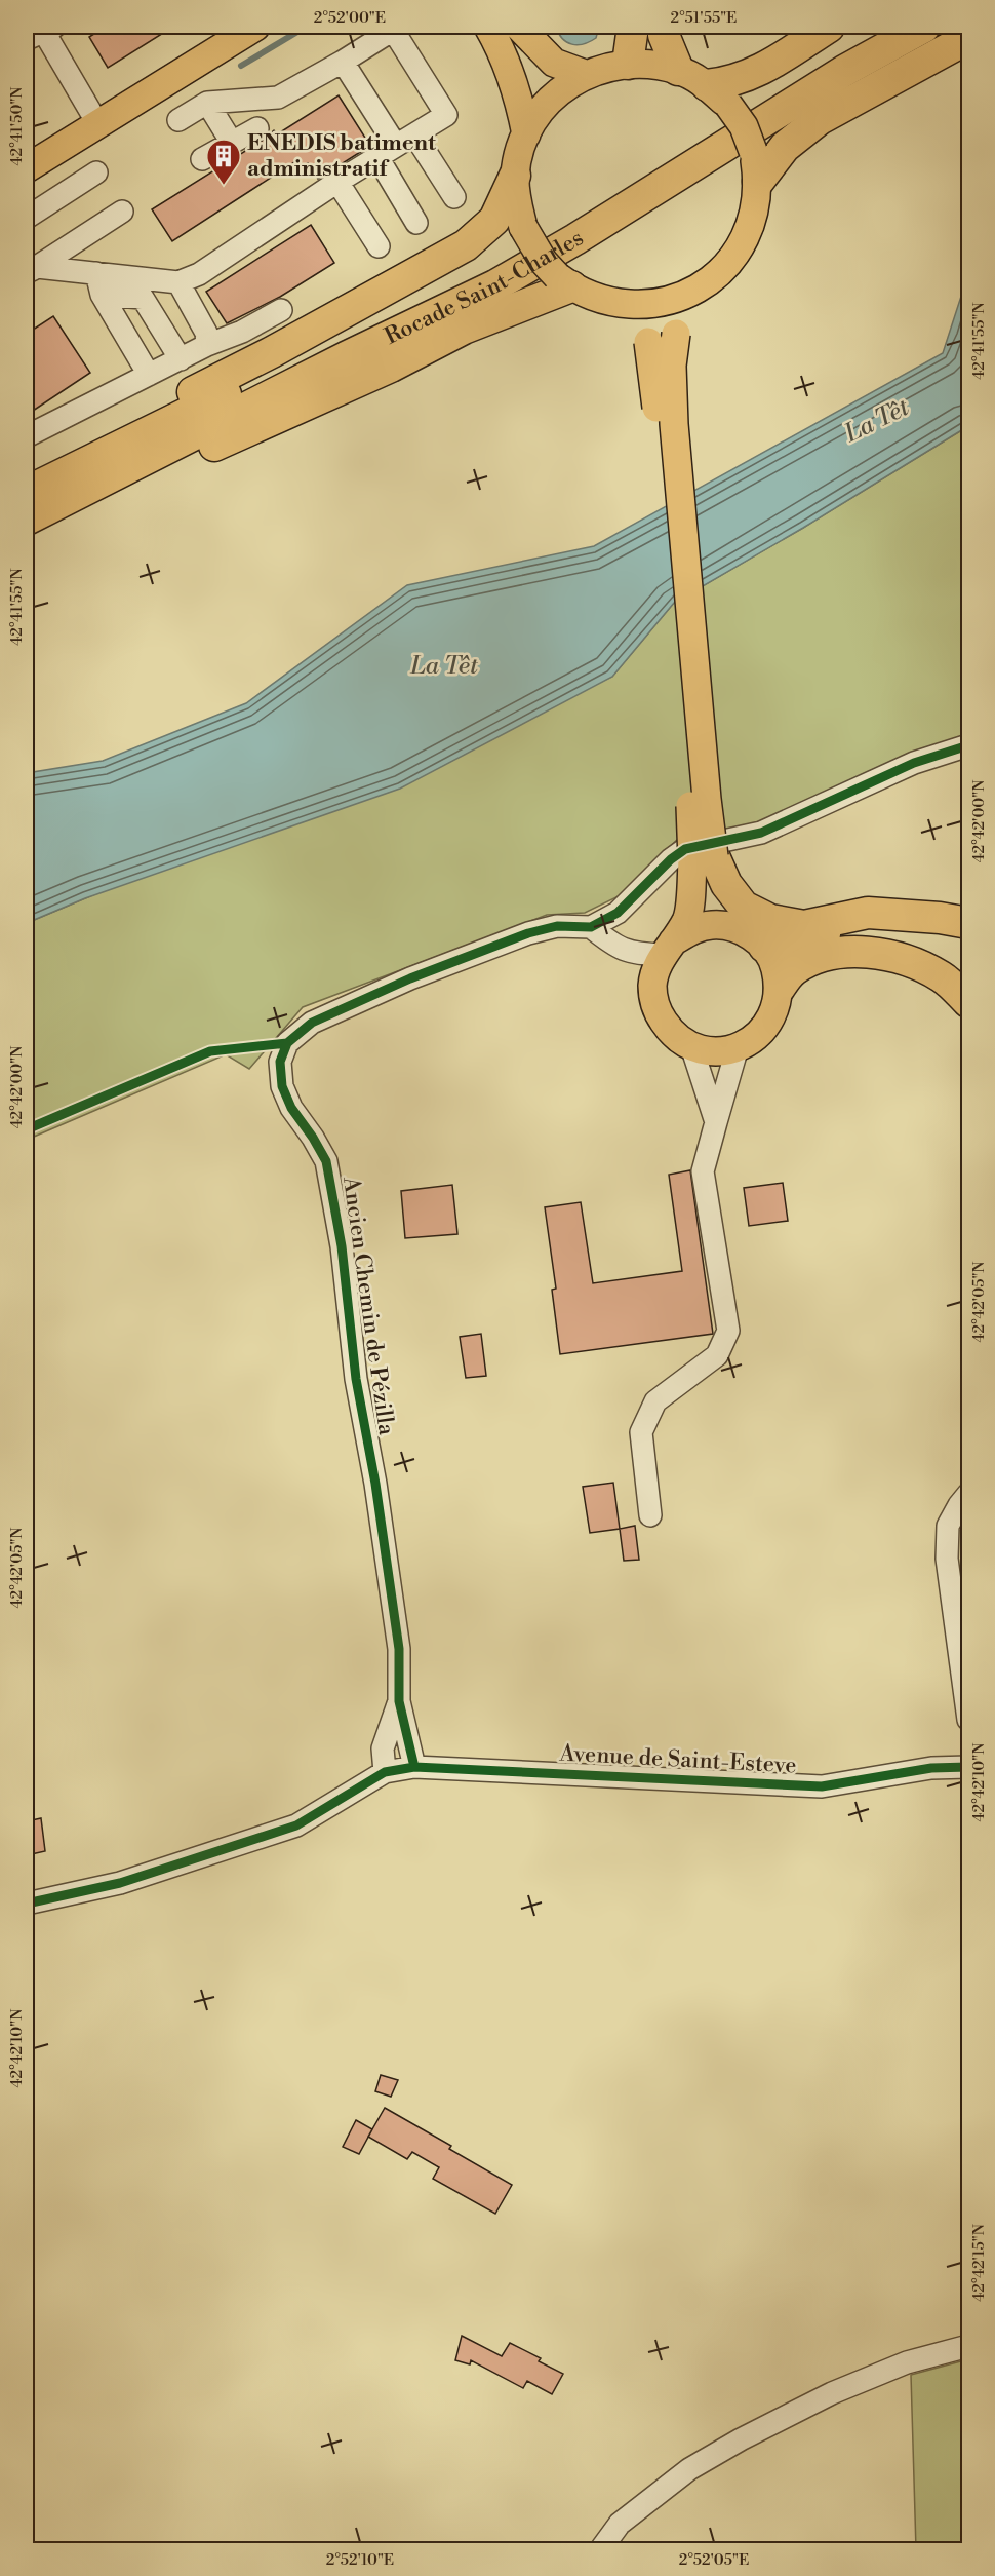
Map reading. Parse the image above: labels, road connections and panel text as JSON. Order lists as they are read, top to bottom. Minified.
{"streets":{"highway":["Rocade Saint-Charles"],"street":["Ancien Chemin de Pézilla","Avenue de Saint-Esteve"]},"crossings":[["Ancien Chemin de Pézilla","Avenue de Saint-Esteve"]],"water":["La Têt"],"places":{"building":["ENEDIS batiment administratif"]},"coordinates":["2°52'00\"E","2°51'55\"E","42°41'50\"N","42°41'55\"N","42°42'00\"N","42°42'05\"N","42°42'10\"N","42°42'15\"N","2°52'10\"E","2°52'05\"E"]}
